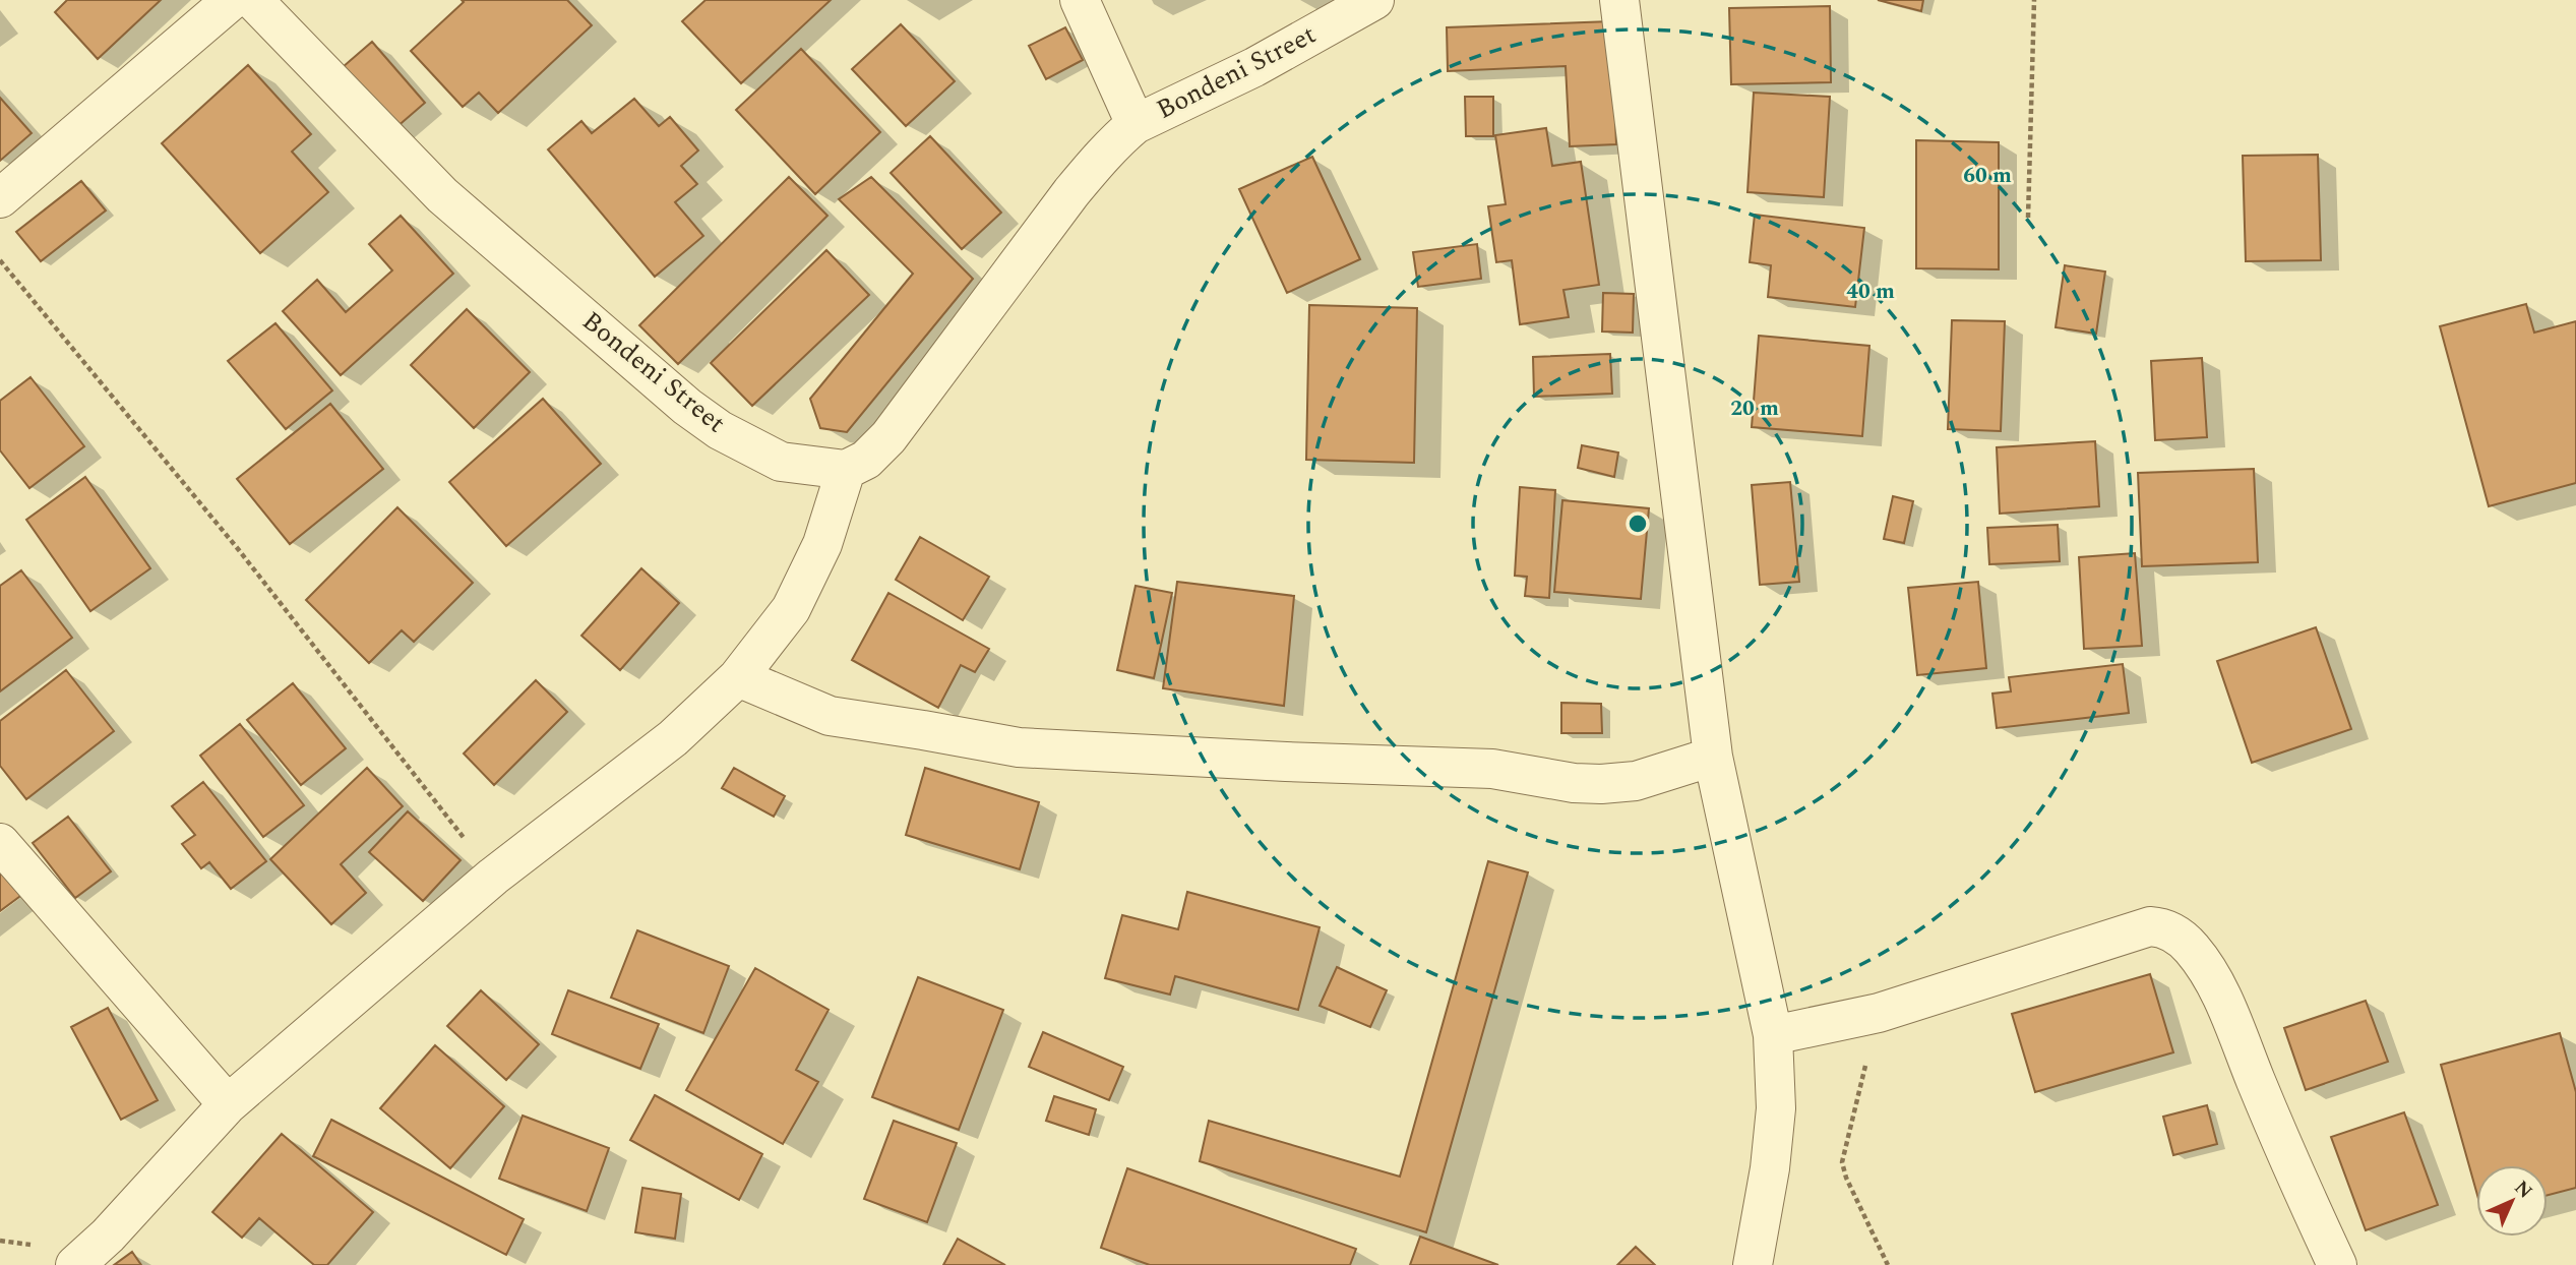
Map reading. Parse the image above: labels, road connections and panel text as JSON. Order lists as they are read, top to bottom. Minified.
{"streets":{"street":["Bondeni Street"]},"north":"top right","rings":["60 m","40 m","20 m"]}
